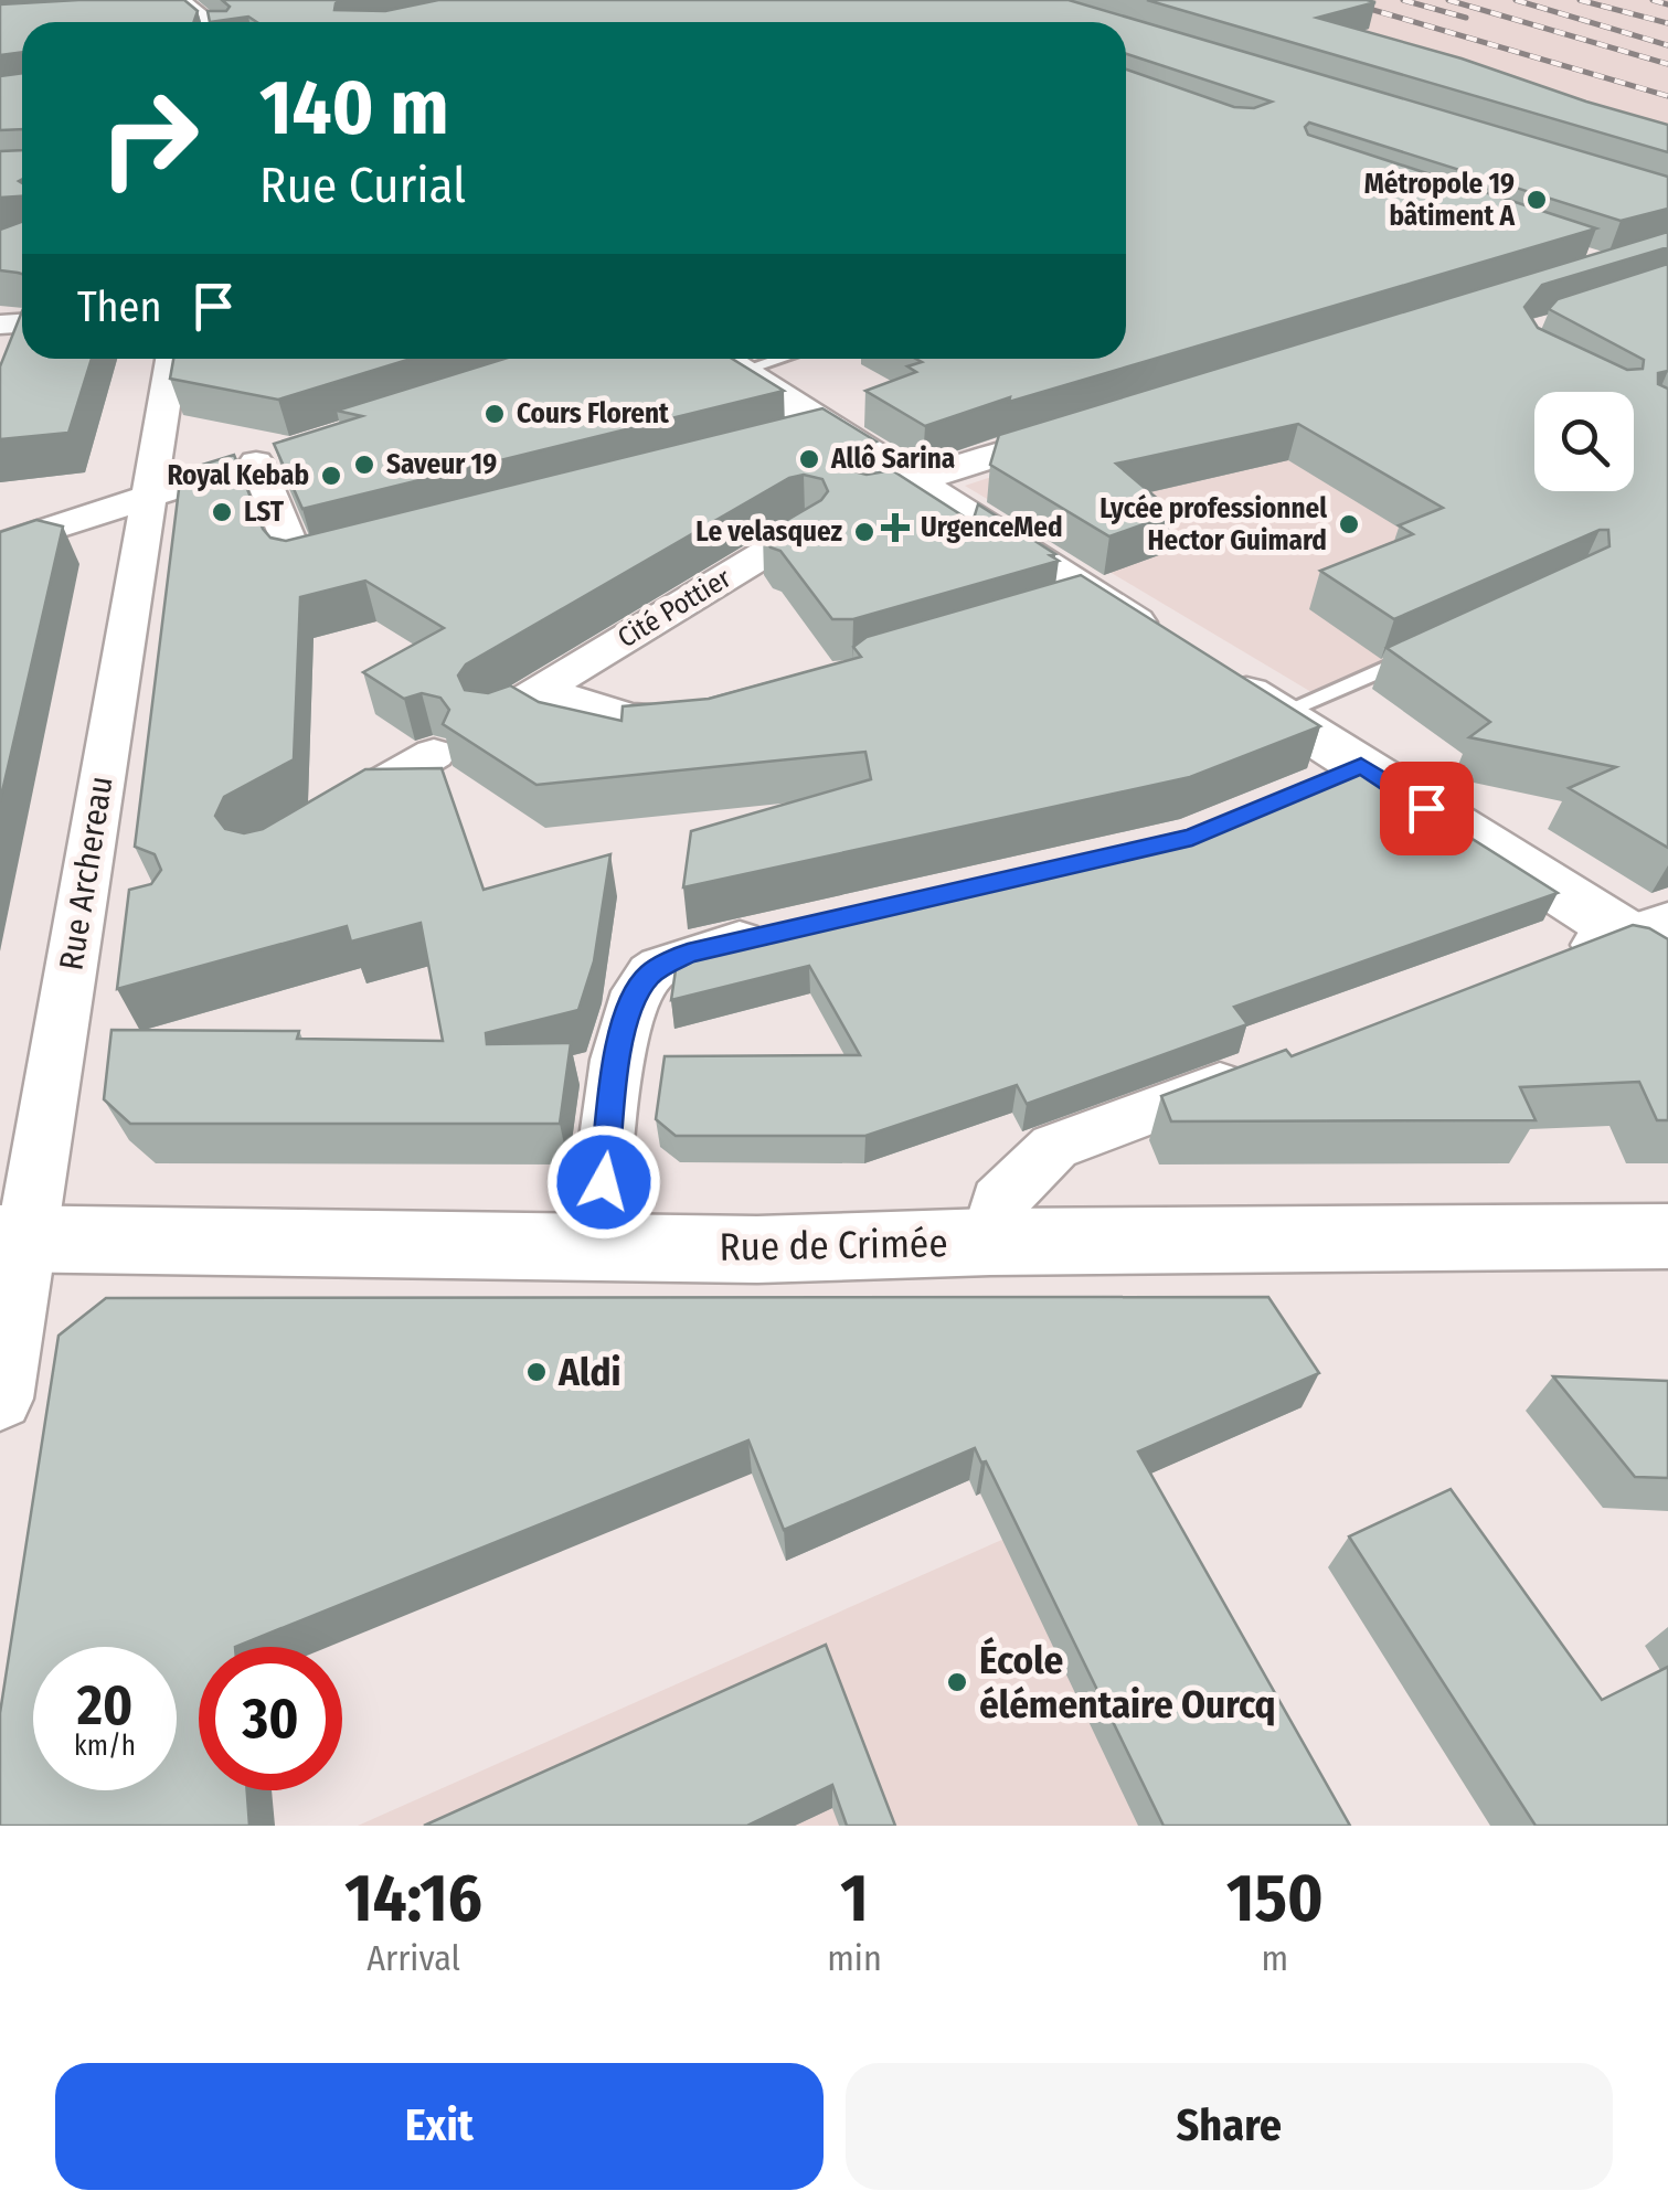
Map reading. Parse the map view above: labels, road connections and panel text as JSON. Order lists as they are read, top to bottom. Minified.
{"streets":{"street":["Cité Pottier","Rue Archereau","Rue de Crimée"]},"crossings":[["Rue Archereau","Rue de Crimée"]],"places":{"other":["Métropole 19 bâtiment A","Cours Florent","Allô Sarina","Saveur 19","Royal Kebab","LST","Lycée professionnel Hector Guimard","Le velasquez","Aldi","École élémentaire Ourcq"],"health":["UrgenceMed"]},"page":{"turn":["140 m","Rue Curial"],"then":"Then","speed":"20 km/h","limit":"30","eta":["14:16","Arrival","1","min","150","m"],"buttons":["Exit","Share"]}}
